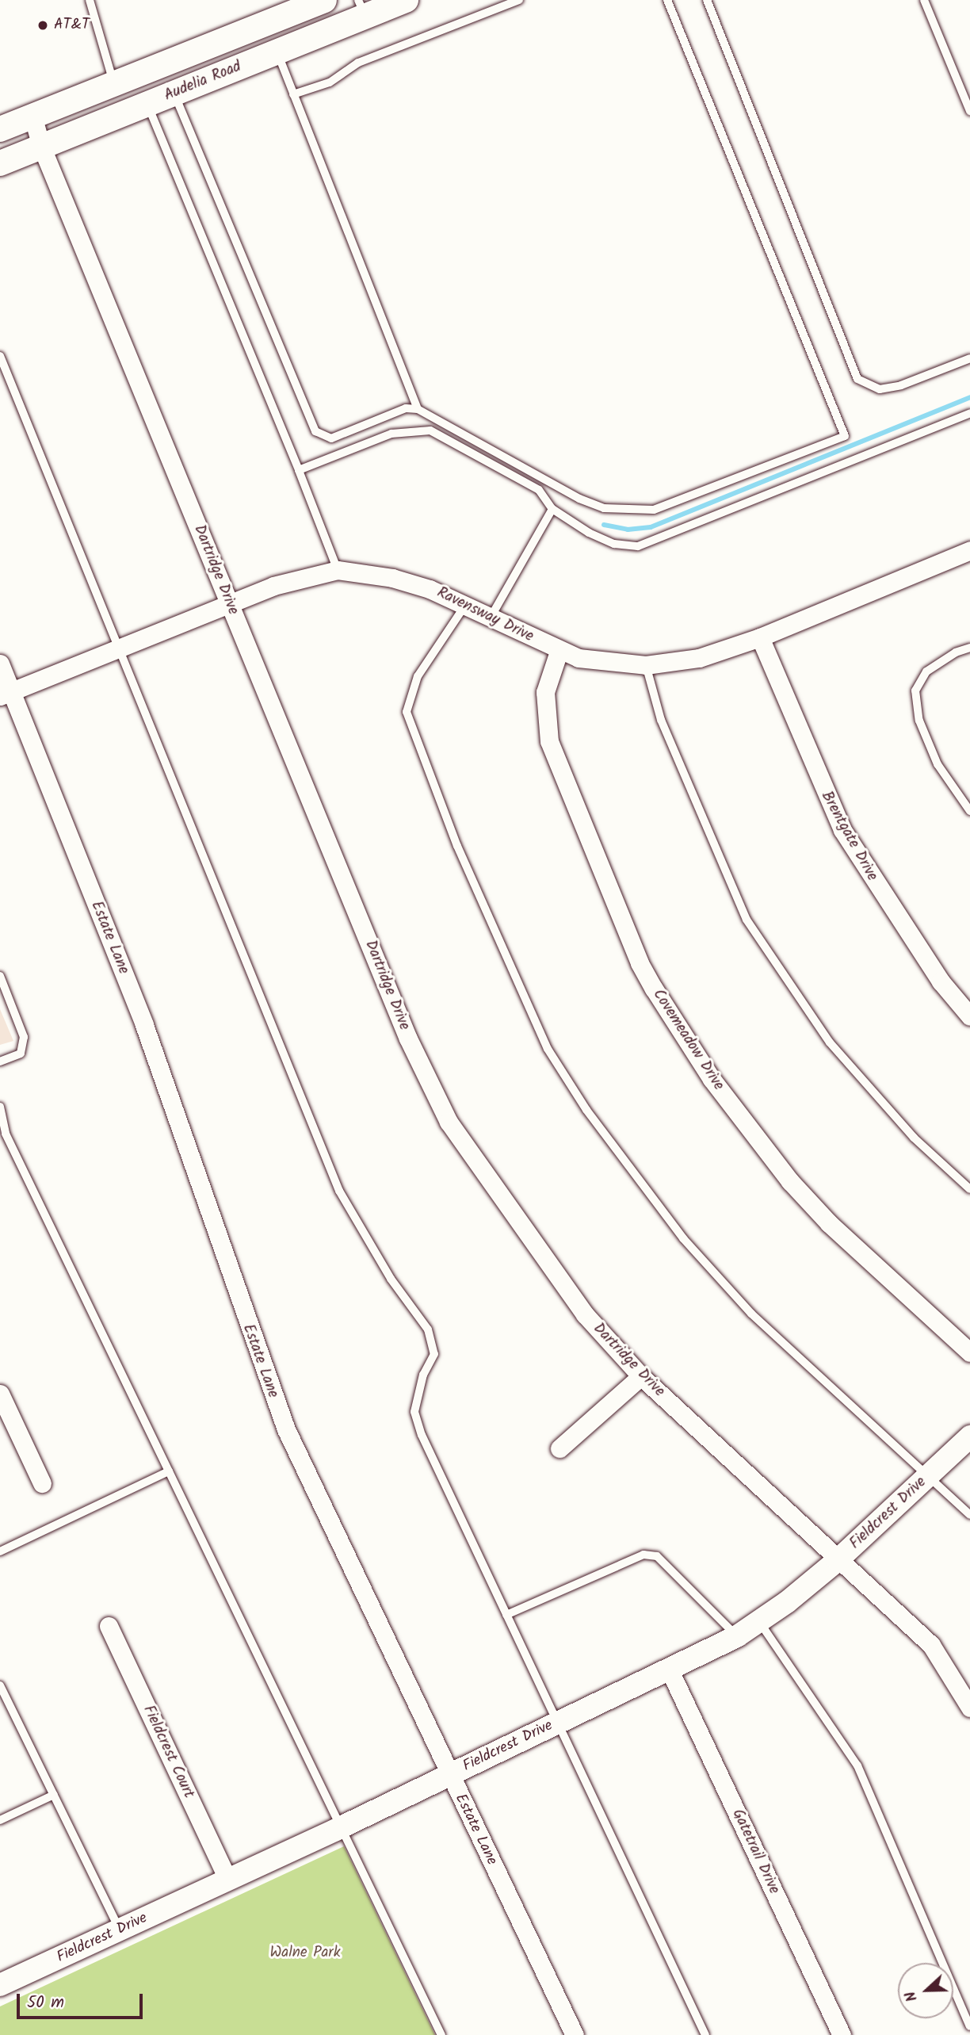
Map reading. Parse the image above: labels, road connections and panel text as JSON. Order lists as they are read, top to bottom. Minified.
{"streets":{"main road":["Audelia Road"],"street":["Dartridge Drive","Ravensway Drive","Brentgate Drive","Estate Lane","Covemeadow Drive","Fieldcrest Drive","Fieldcrest Court","Gatetrail Drive"]},"crossings":[["Audelia Road","Dartridge Drive"],["Dartridge Drive","Ravensway Drive"],["Dartridge Drive","Fieldcrest Drive"],["Ravensway Drive","Brentgate Drive"],["Ravensway Drive","Estate Lane"],["Ravensway Drive","Covemeadow Drive"],["Estate Lane","Fieldcrest Drive"],["Fieldcrest Drive","Fieldcrest Court"],["Fieldcrest Drive","Gatetrail Drive"]],"parks":["Walne Park"],"places":["AT&T"],"scale_bar":"50 m","north":"left"}
